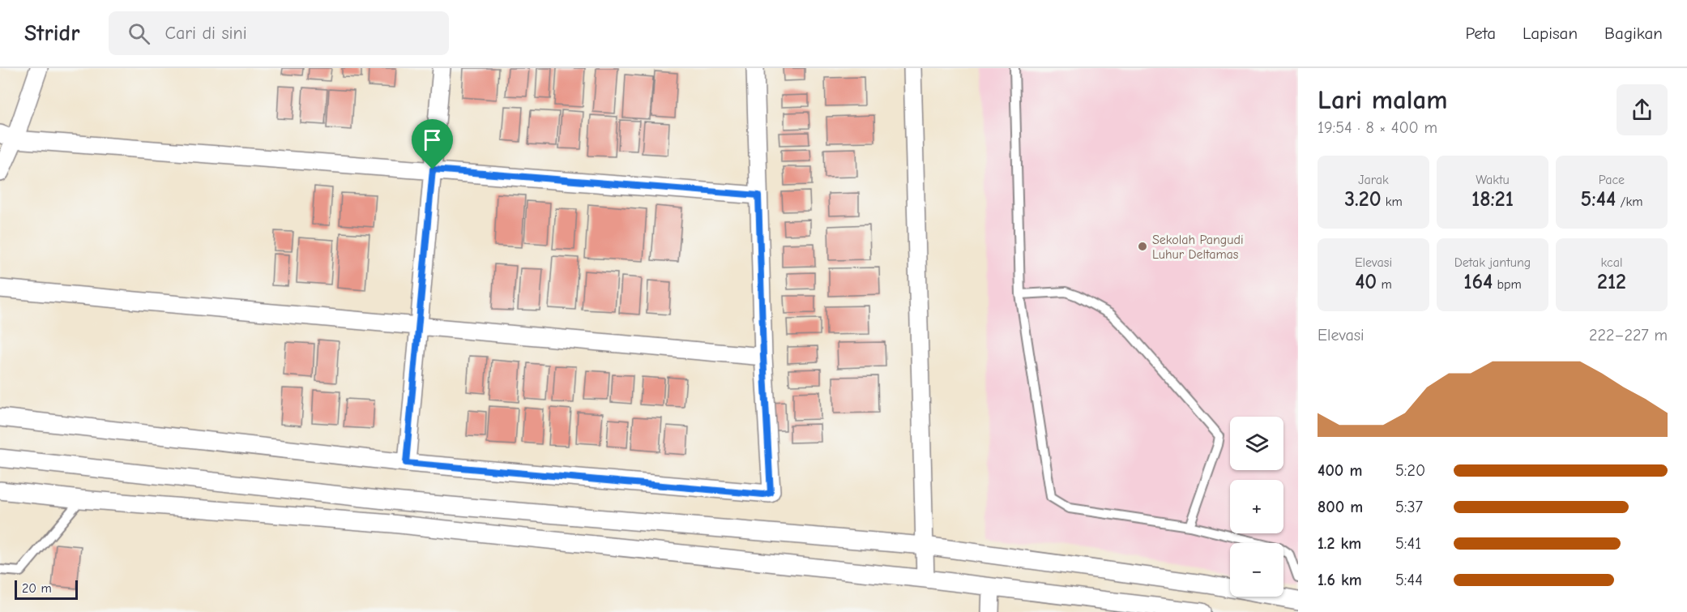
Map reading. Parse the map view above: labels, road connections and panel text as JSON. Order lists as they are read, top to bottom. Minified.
{"places":["Sekolah Pangudi Luhur Deltamas"],"scale_bar":"20 m","page":{"header":"Stridr","search":"Cari di sini","nav":["Peta","Lapisan","Bagikan"],"heading":["Lari malam","19:54 · 8 × 400 m"],"stats":[["Jarak","3.20 km"],["Waktu","18:21"],["Pace","5:44 /km"],["Elevasi","40 m"],["Detak jantung","164 bpm"],["kcal","212"]],"chart":["Elevasi","222–227 m"],"map_buttons":["+","−"],"list":[{"name":"400 m","note":"5:20"},{"name":"800 m","note":"5:37"},{"name":"1.2 km","note":"5:41"},{"name":"1.6 km","note":"5:44"}],"scale":"20 m"}}
